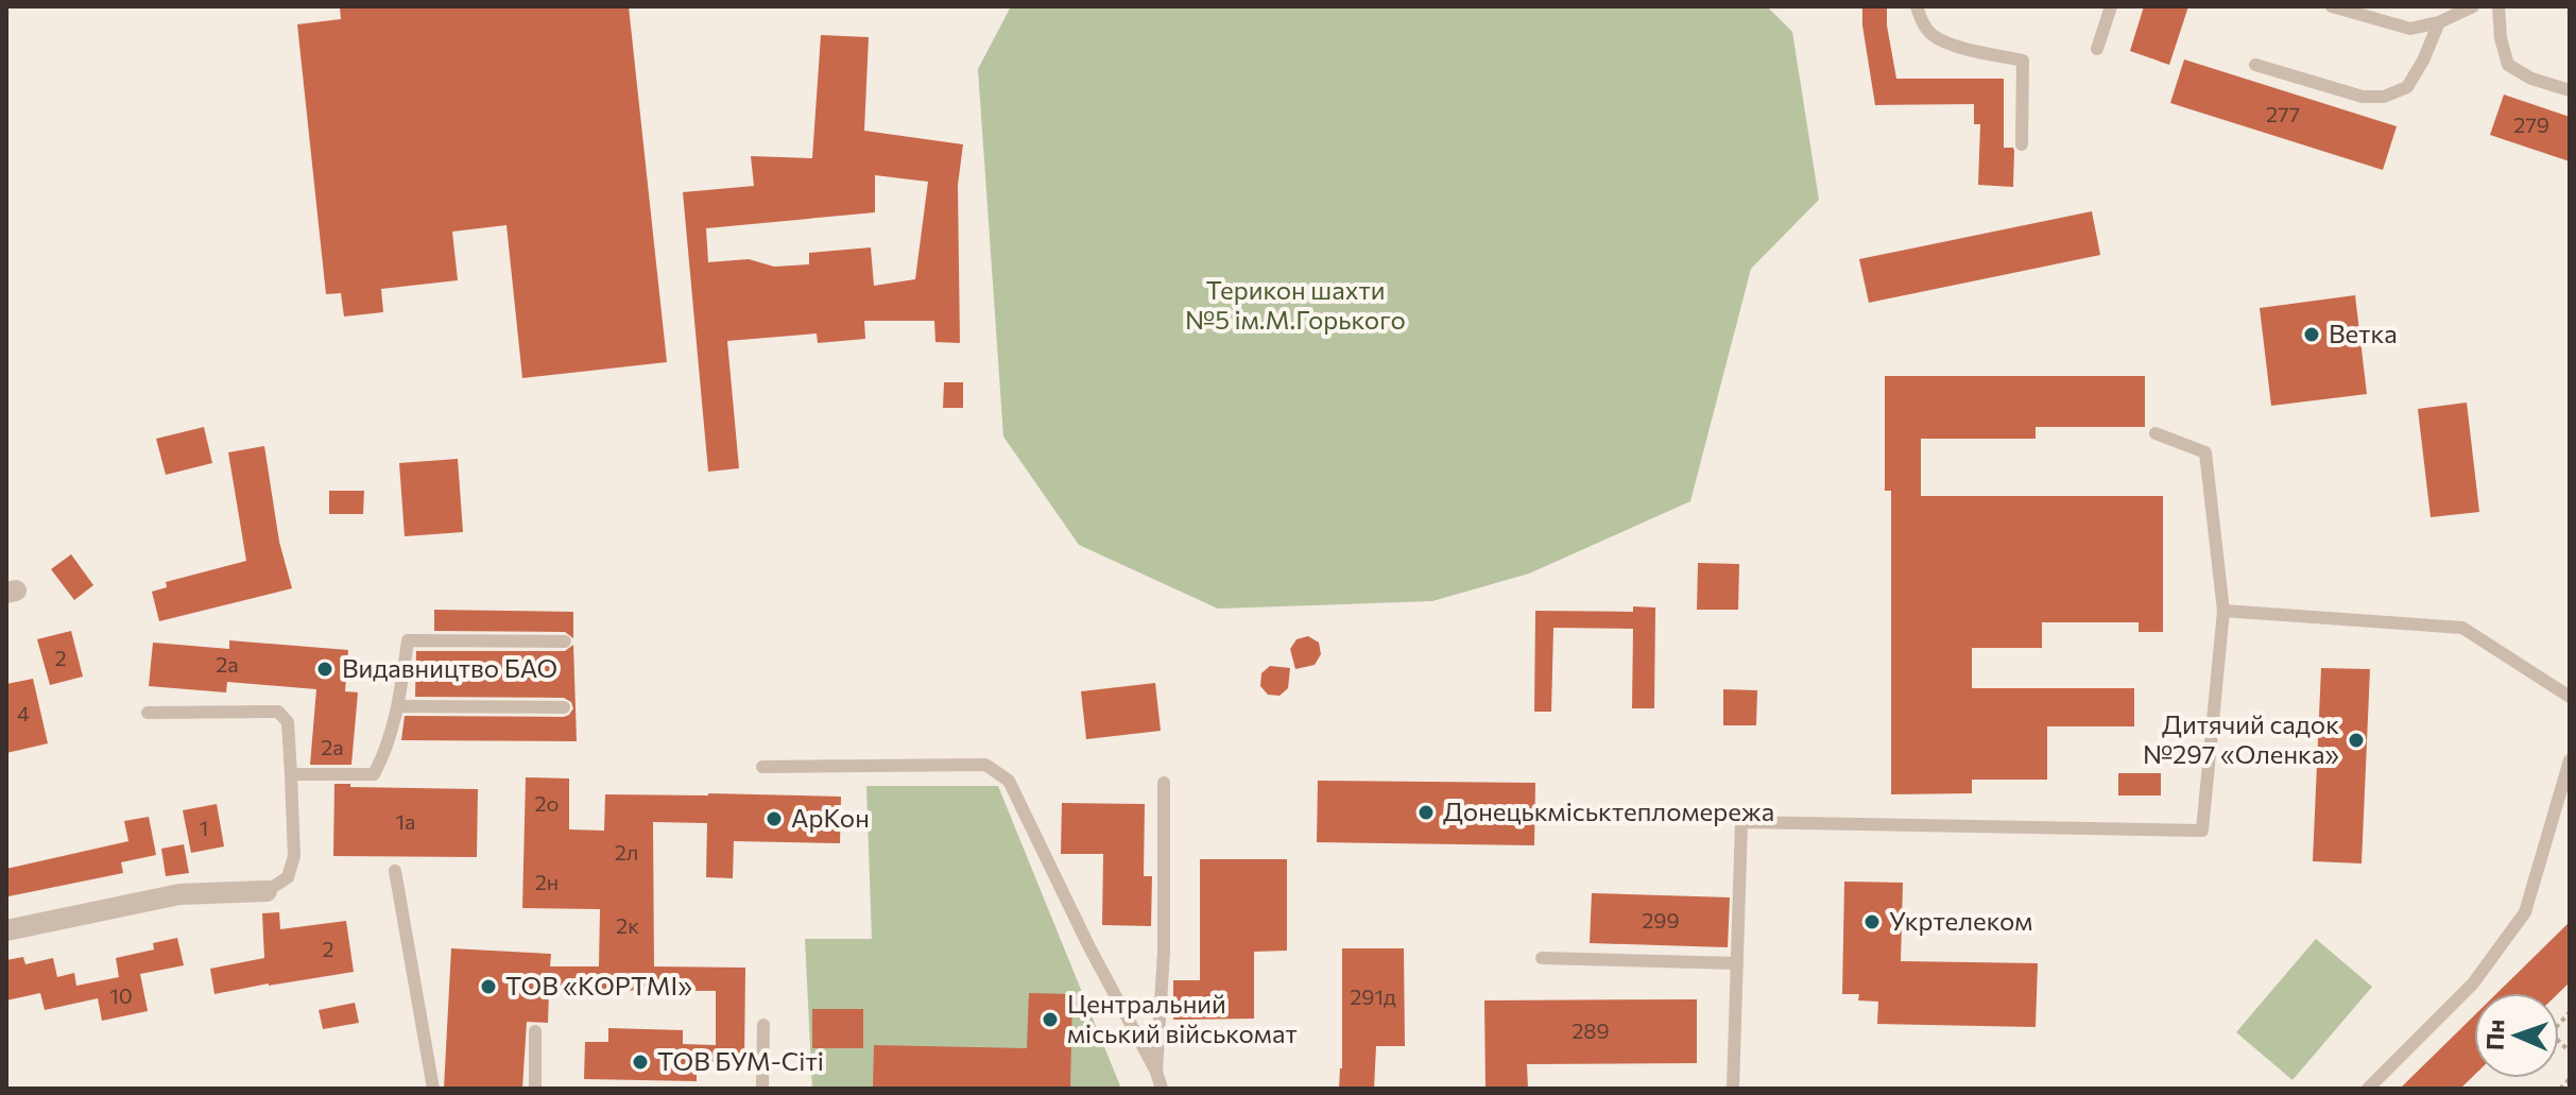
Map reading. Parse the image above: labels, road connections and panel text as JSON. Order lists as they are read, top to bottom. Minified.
{"parks":["Терикон шахти №5 ім.М.Горького"],"places":["Ветка","Видавництво БАО","Дитячий садок №297 «Оленка»","Донецькміськтепломережа","АрКон","Укртелеком","ТОВ «КОРТМІ»","Центральний міський військомат","ТОВ БУМ-Сіті"],"house_numbers":["277","279","2","2а","4","2а","2о","1а","1","2л","2н","299","2к","2","10","291д","289"],"north":"left"}
